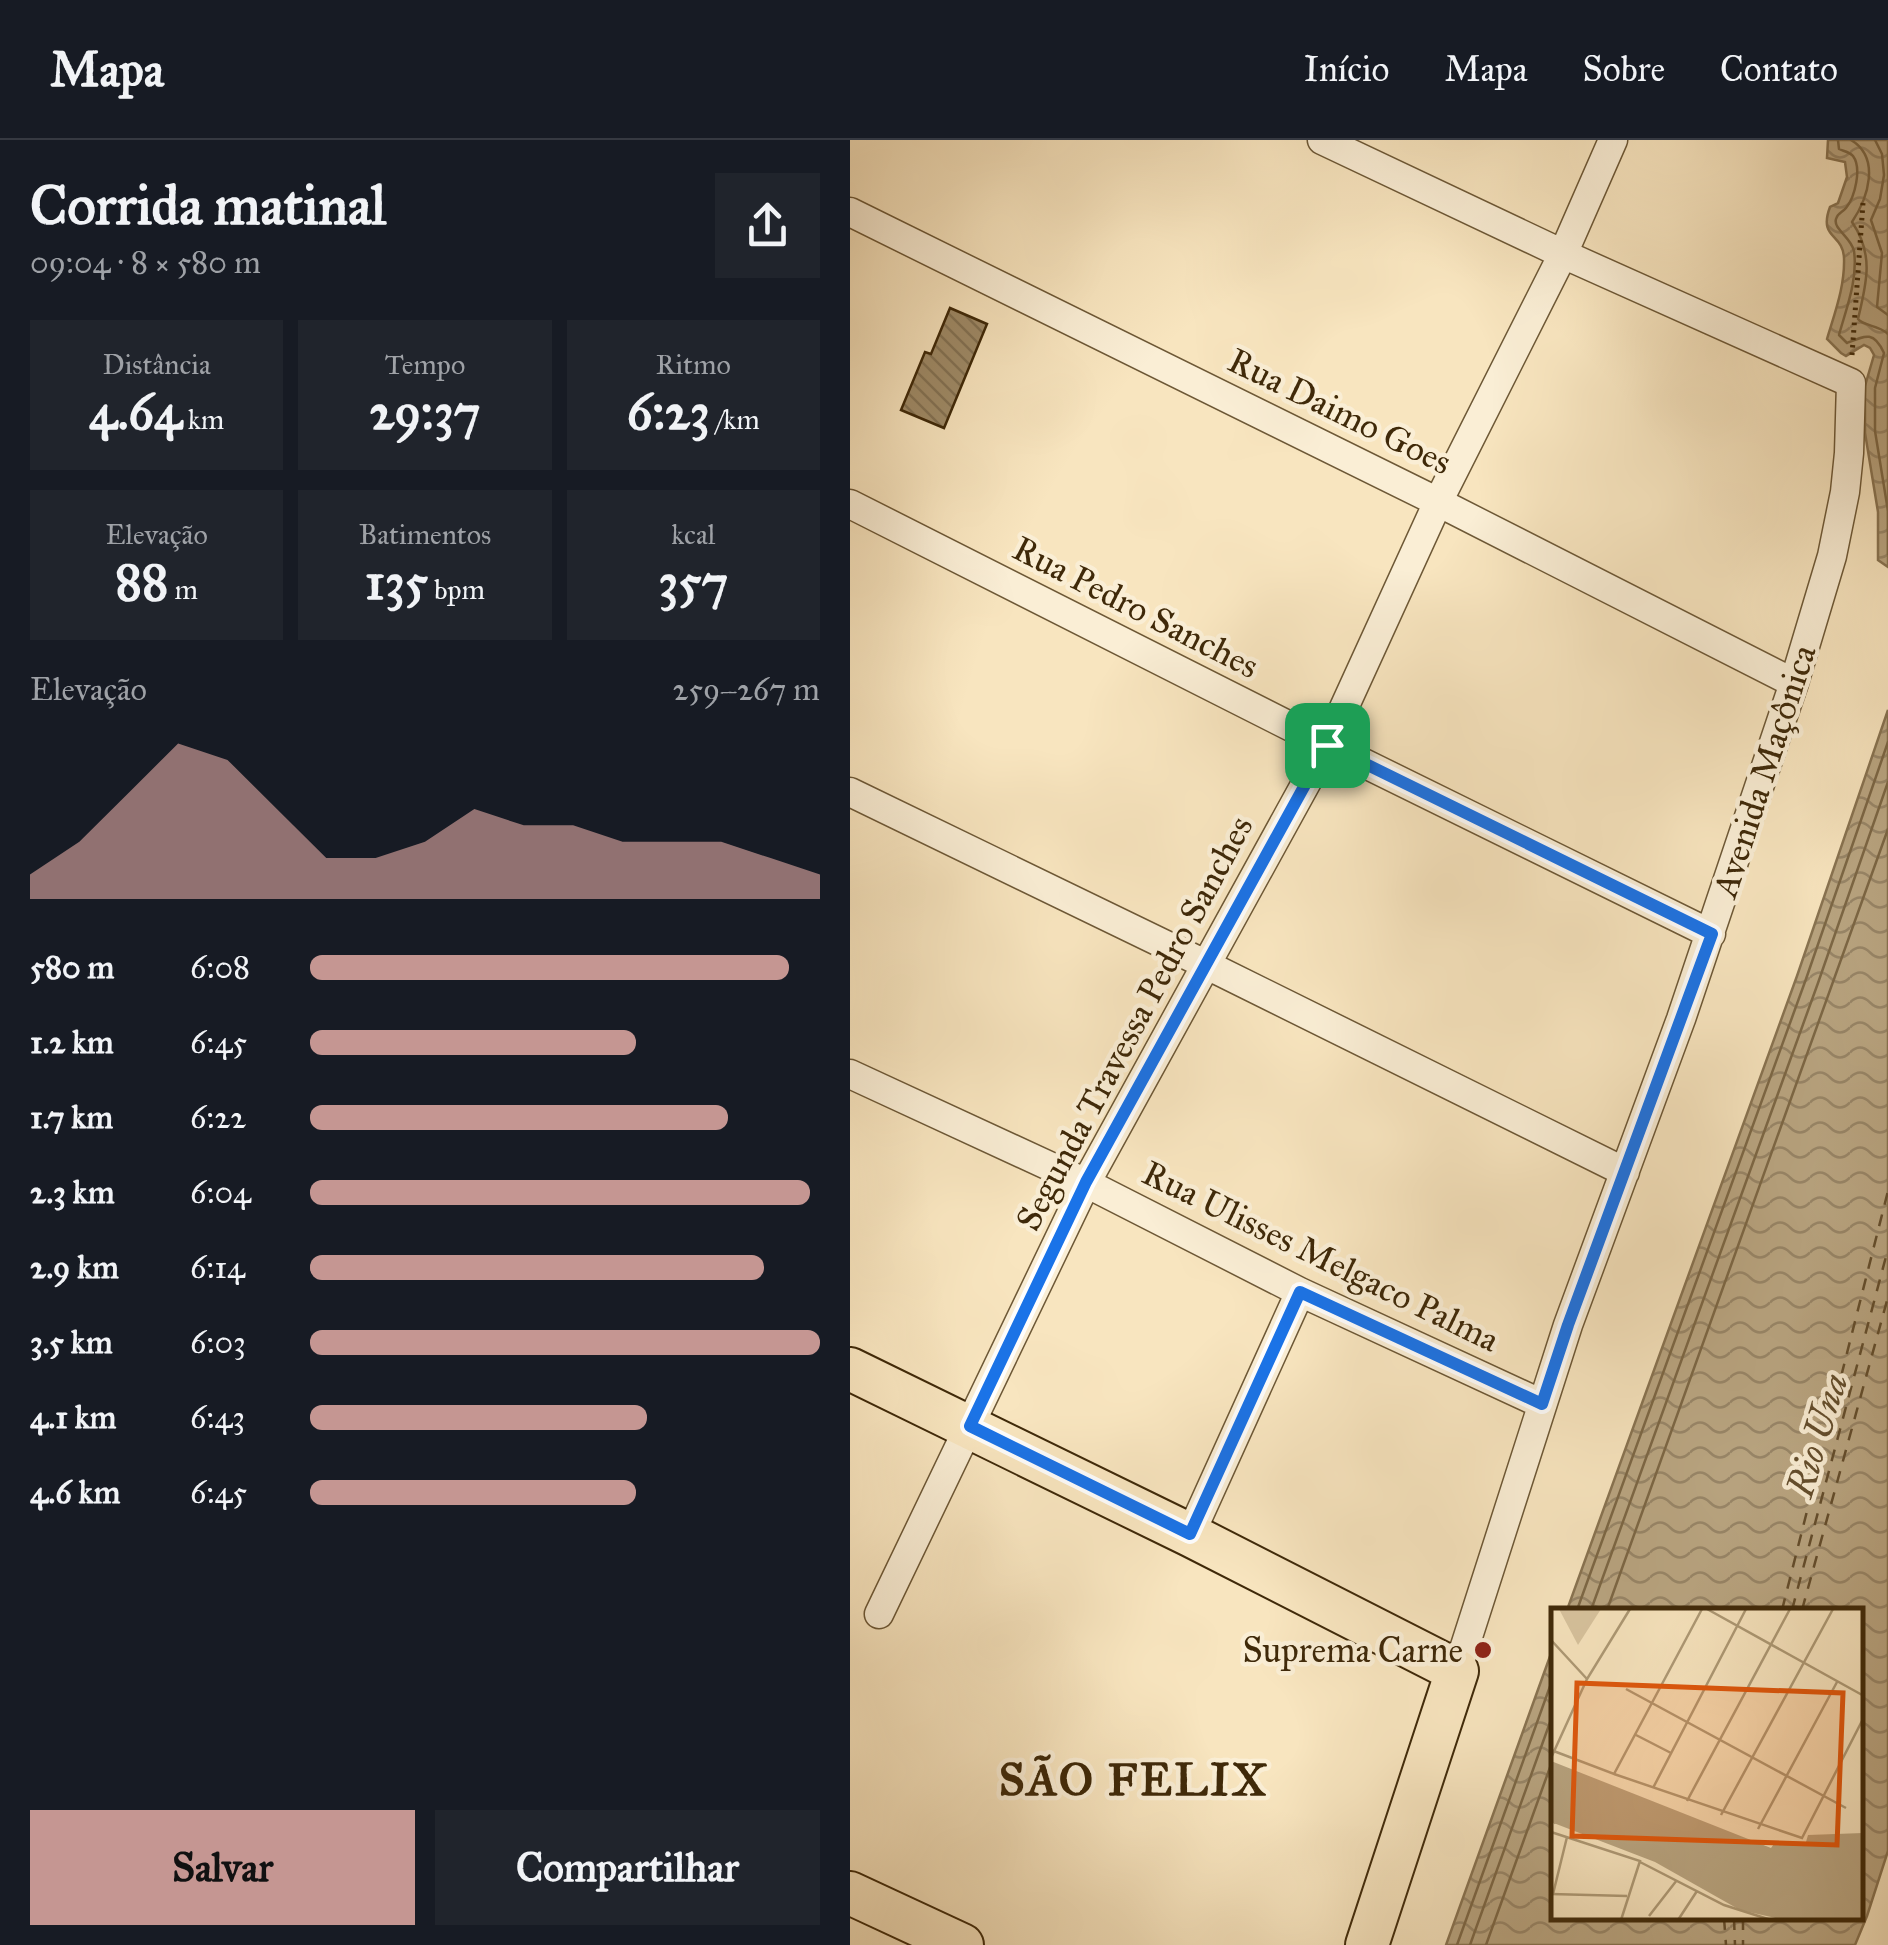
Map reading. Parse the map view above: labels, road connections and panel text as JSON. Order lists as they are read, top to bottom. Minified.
{"streets":{"main road":["Avenida Maçônica"],"street":["Rua Daimo Goes","Rua Pedro Sanches","Segunda Travessa Pedro Sanches","Rua Ulisses Melgaco Palma"]},"crossings":[["Rua Daimo Goes","Avenida Maçônica"],["Rua Daimo Goes","Segunda Travessa Pedro Sanches"],["Rua Pedro Sanches","Avenida Maçônica"],["Rua Pedro Sanches","Segunda Travessa Pedro Sanches"],["Avenida Maçônica","Rua Ulisses Melgaco Palma"],["Segunda Travessa Pedro Sanches","Rua Ulisses Melgaco Palma"]],"districts":["SÃO FELIX"],"water":["Rio Una"],"places":["Suprema Carne"],"page":{"header":"Mapa","nav":["Início","Mapa","Sobre","Contato"],"heading":["Corrida matinal","09:04 · 8 × 580 m"],"stats":[["Distância","4.64 km"],["Tempo","29:37"],["Ritmo","6:23 /km"],["Elevação","88 m"],["Batimentos","135 bpm"],["kcal","357"]],"chart":["Elevação","259–267 m"],"list":[{"name":"580 m","note":"6:08"},{"name":"1.2 km","note":"6:45"},{"name":"1.7 km","note":"6:22"},{"name":"2.3 km","note":"6:04"},{"name":"2.9 km","note":"6:14"},{"name":"3.5 km","note":"6:03"},{"name":"4.1 km","note":"6:43"},{"name":"4.6 km","note":"6:45"}],"buttons":["Salvar","Compartilhar"]}}
